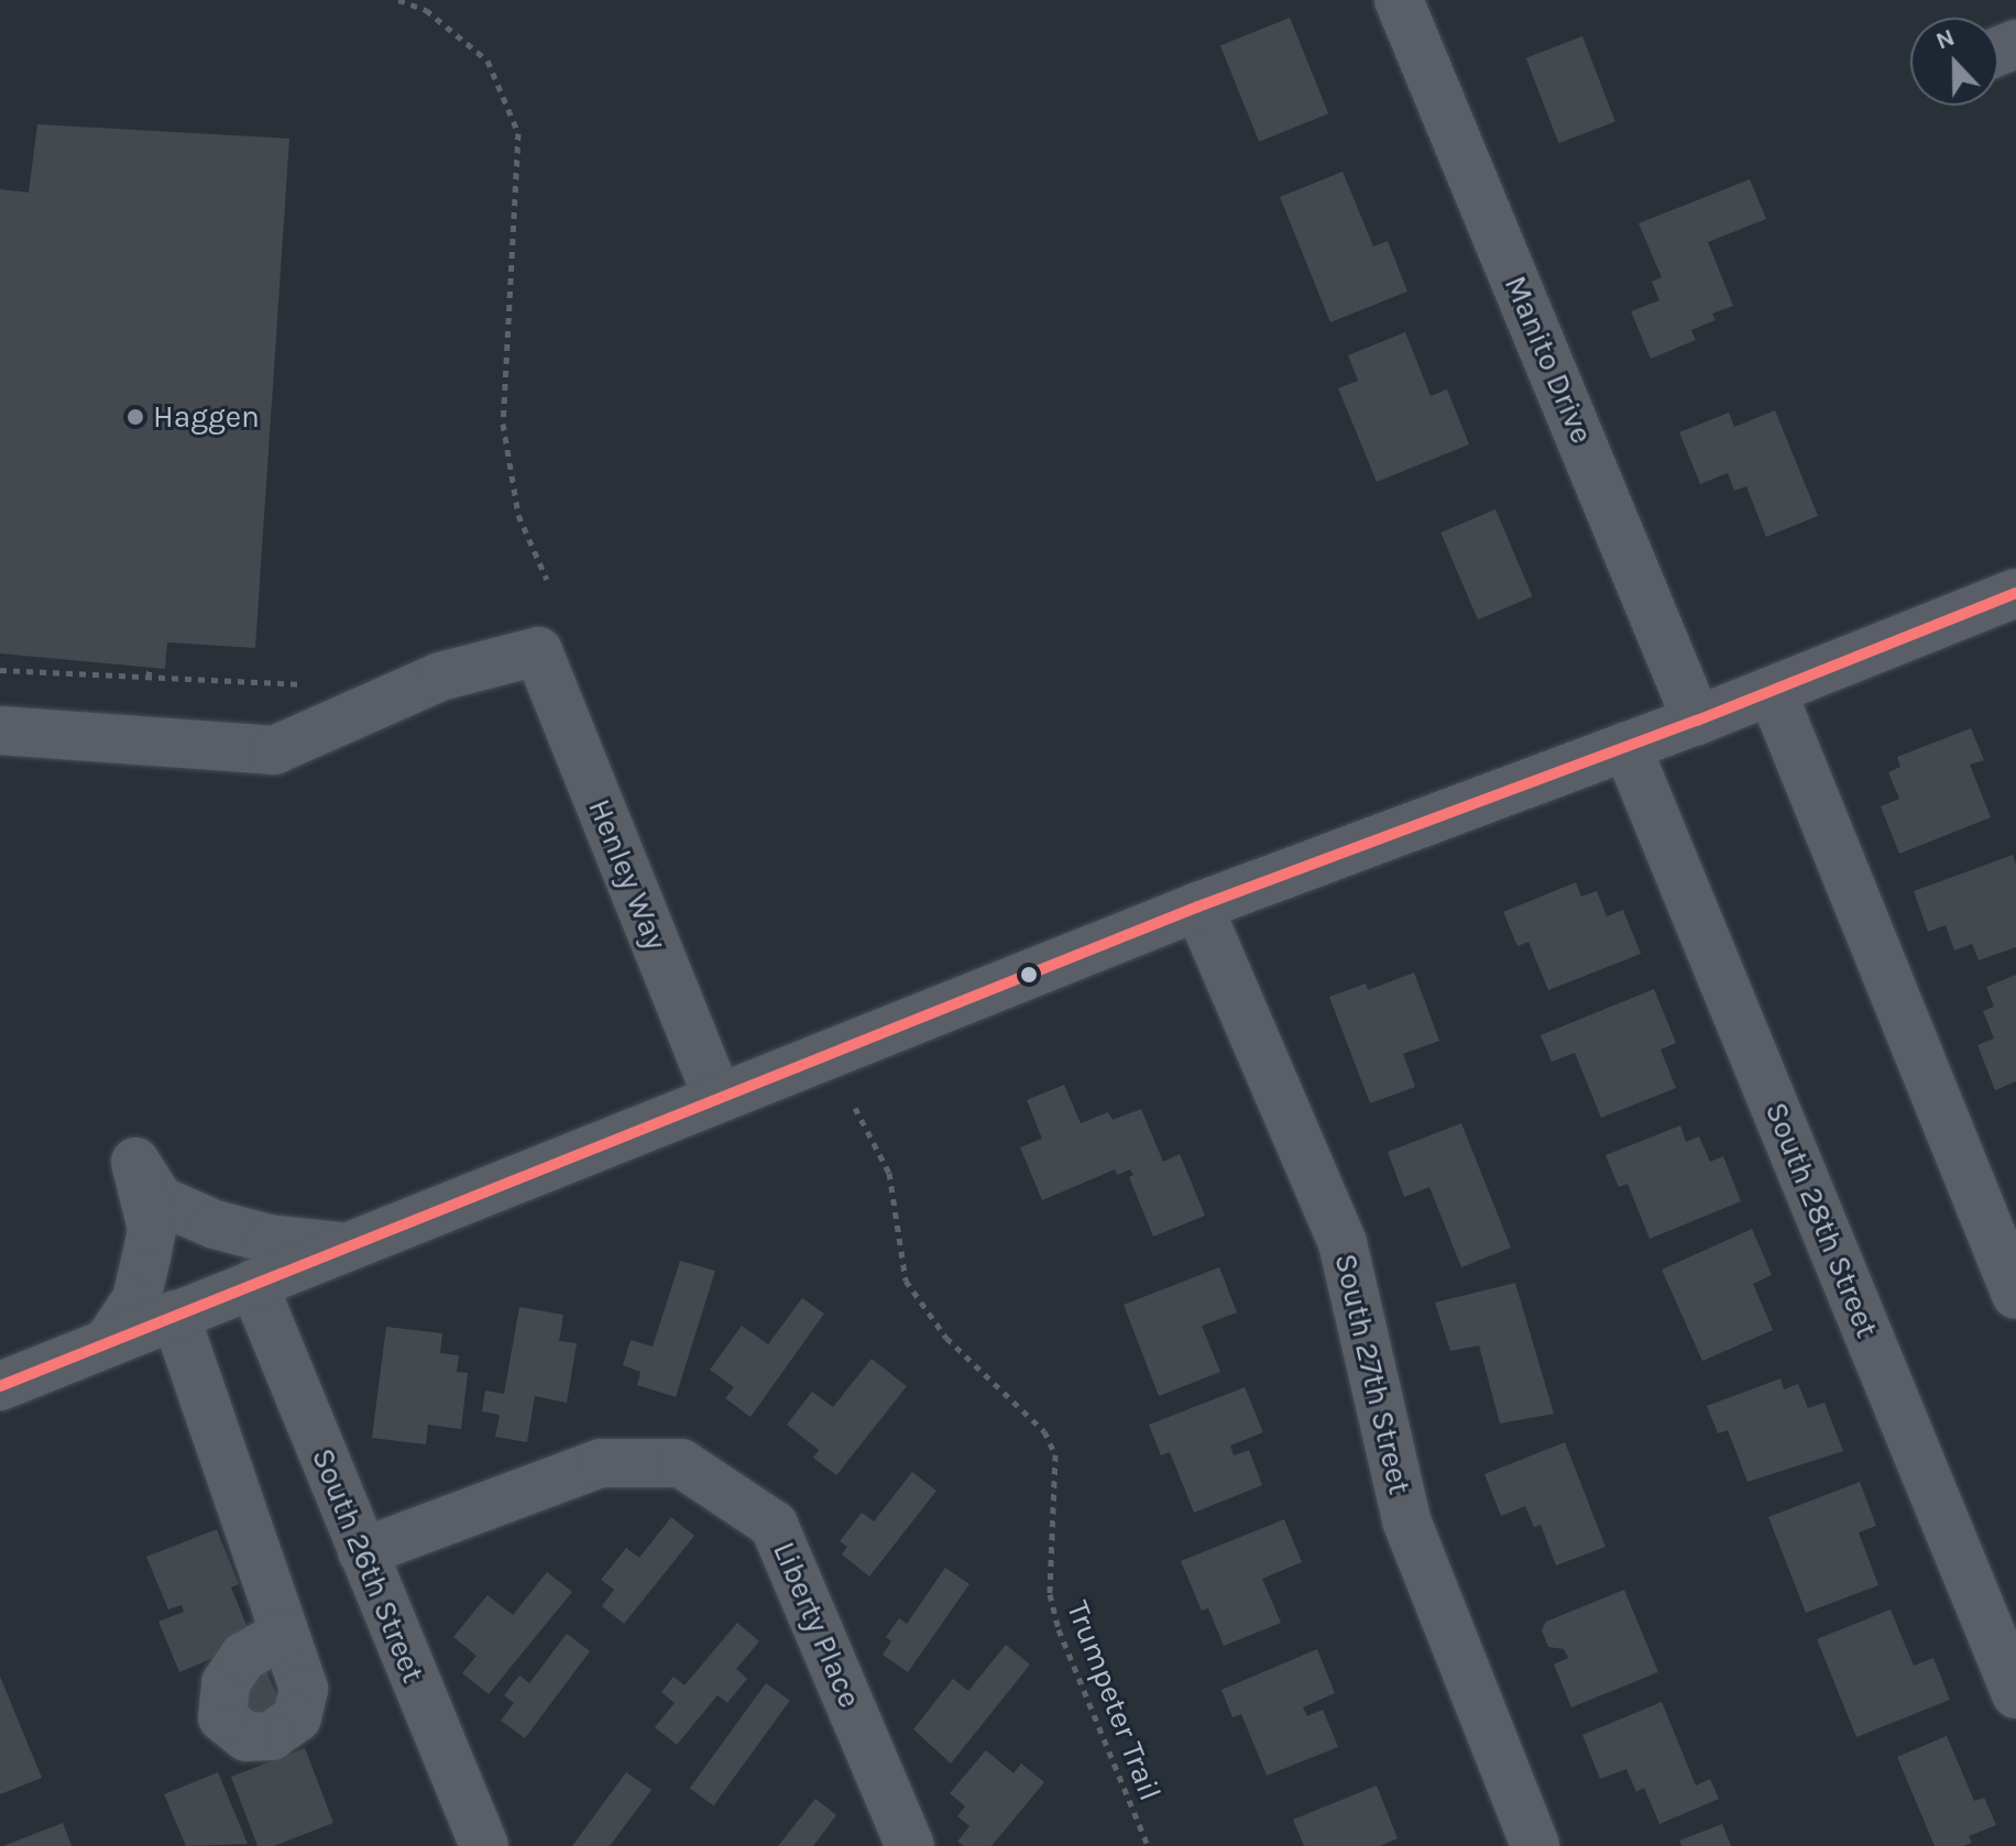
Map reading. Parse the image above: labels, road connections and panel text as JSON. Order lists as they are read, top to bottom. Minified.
{"streets":{"street":["Manito Drive","Henley Way","South 28th Street","South 27th Street","South 26th Street","Liberty Place"],"path":["Trumpeter Trail"]},"crossings":[["South 26th Street","Liberty Place"]],"places":["Haggen"],"north":"top"}
